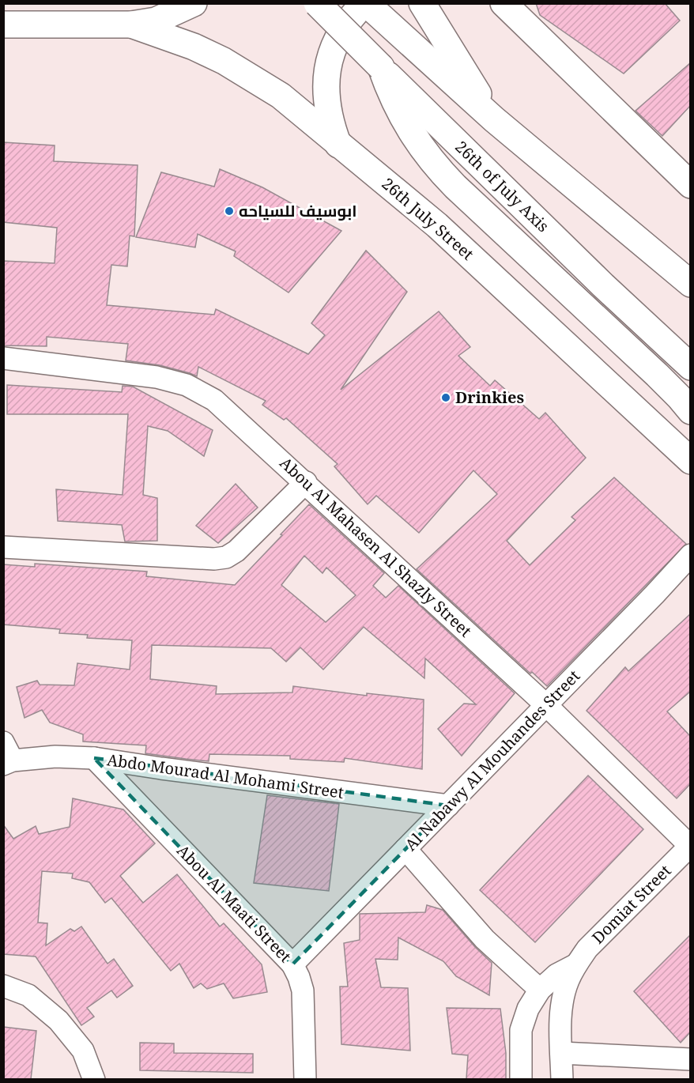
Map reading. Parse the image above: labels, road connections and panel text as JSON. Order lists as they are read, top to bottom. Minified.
{"streets":{"main road":["26th of July Axis","26th July Street"],"street":["Abou Al Mahasen Al Shazly Street","Al Nabawy Al Mouhandes Street","Abdo Mourad Al Mohami Street","Abou Al Maati Street","Domiat Street"]},"crossings":[["Abou Al Mahasen Al Shazly Street","Al Nabawy Al Mouhandes Street"],["Abou Al Mahasen Al Shazly Street","Domiat Street"],["Al Nabawy Al Mouhandes Street","Abdo Mourad Al Mohami Street"],["Al Nabawy Al Mouhandes Street","Abou Al Maati Street"],["Abdo Mourad Al Mohami Street","Abou Al Maati Street"]],"places":["ابوسيف للسياحه","Drinkies"]}
